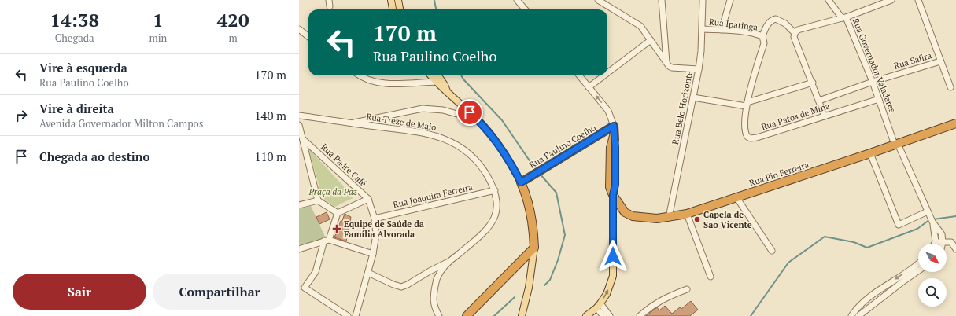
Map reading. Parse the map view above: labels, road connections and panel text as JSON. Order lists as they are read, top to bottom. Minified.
{"streets":{"highway":["Rua Paulino Coelho","Rua Pio Ferreira"],"street":["Rua Ipatinga","Rua Safira","Rua Governador Valadares","Rua Belo Horizonte","Rua Patos de Mina","Rua Treze de Maio","Rua Padre Café","Rua Joaquim Ferreira"]},"crossings":[["Rua Ipatinga","Rua Belo Horizonte"],["Rua Safira","Rua Governador Valadares"],["Rua Governador Valadares","Rua Patos de Mina"],["Rua Governador Valadares","Rua Pio Ferreira"],["Rua Belo Horizonte","Rua Pio Ferreira"],["Rua Treze de Maio","Rua Joaquim Ferreira"],["Rua Padre Café","Rua Joaquim Ferreira"]],"parks":["Praça da Paz"],"places":{"other":["Capela de São Vicente"],"health":["Equipe de Saúde da Família Alvorada"]},"north":"bottom right","page":{"eta":["14:38","Chegada","1","min","420","m"],"turn":["170 m","Rua Paulino Coelho"],"list":[{"name":"Vire à esquerda","note":"Rua Paulino Coelho","value":"170 m"},{"name":"Vire à direita","note":"Avenida Governador Milton Campos","value":"140 m"},{"name":"Chegada ao destino","value":"110 m"}],"buttons":["Sair","Compartilhar"]}}
